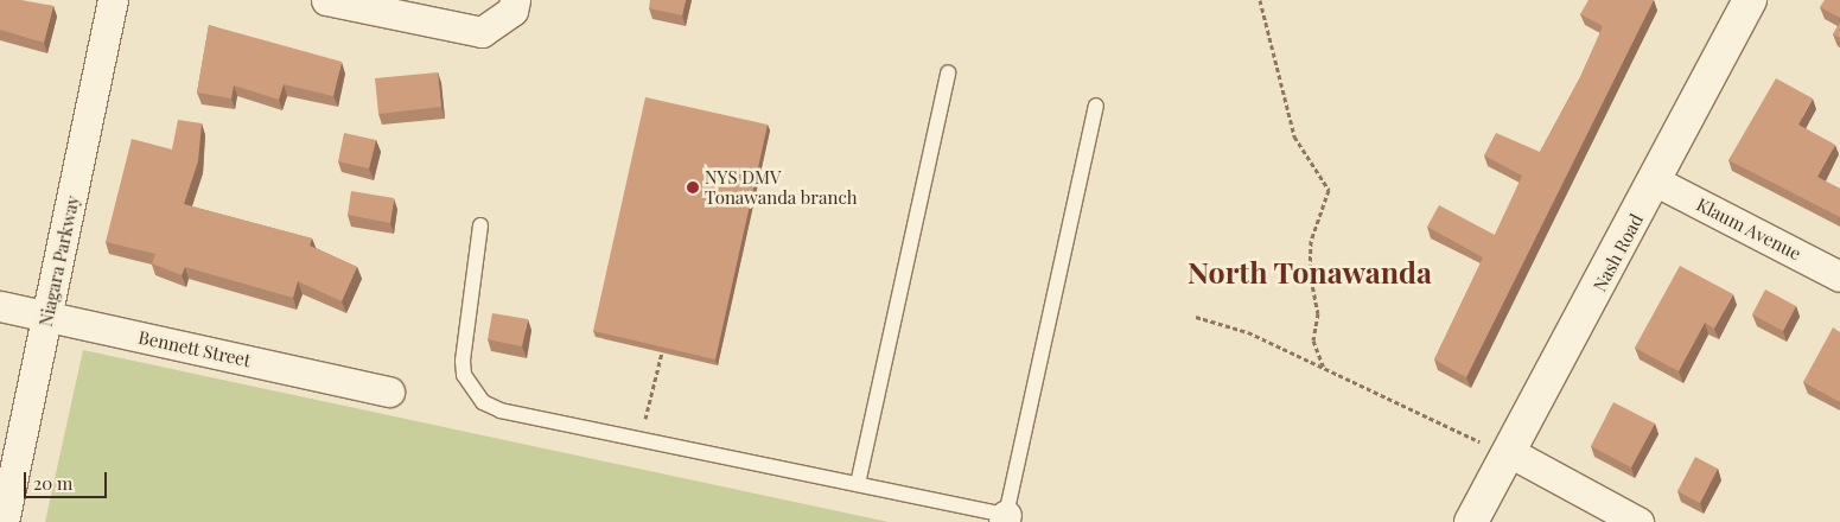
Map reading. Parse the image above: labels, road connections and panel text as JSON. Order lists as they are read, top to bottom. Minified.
{"streets":{"main road":["Nash Road"],"street":["Klaum Avenue","Niagara Parkway","Bennett Street"]},"crossings":[["Klaum Avenue","Nash Road"],["Niagara Parkway","Bennett Street"]],"districts":["North Tonawanda"],"places":["NYS DMV Tonawanda branch"],"scale_bar":"20 m"}
